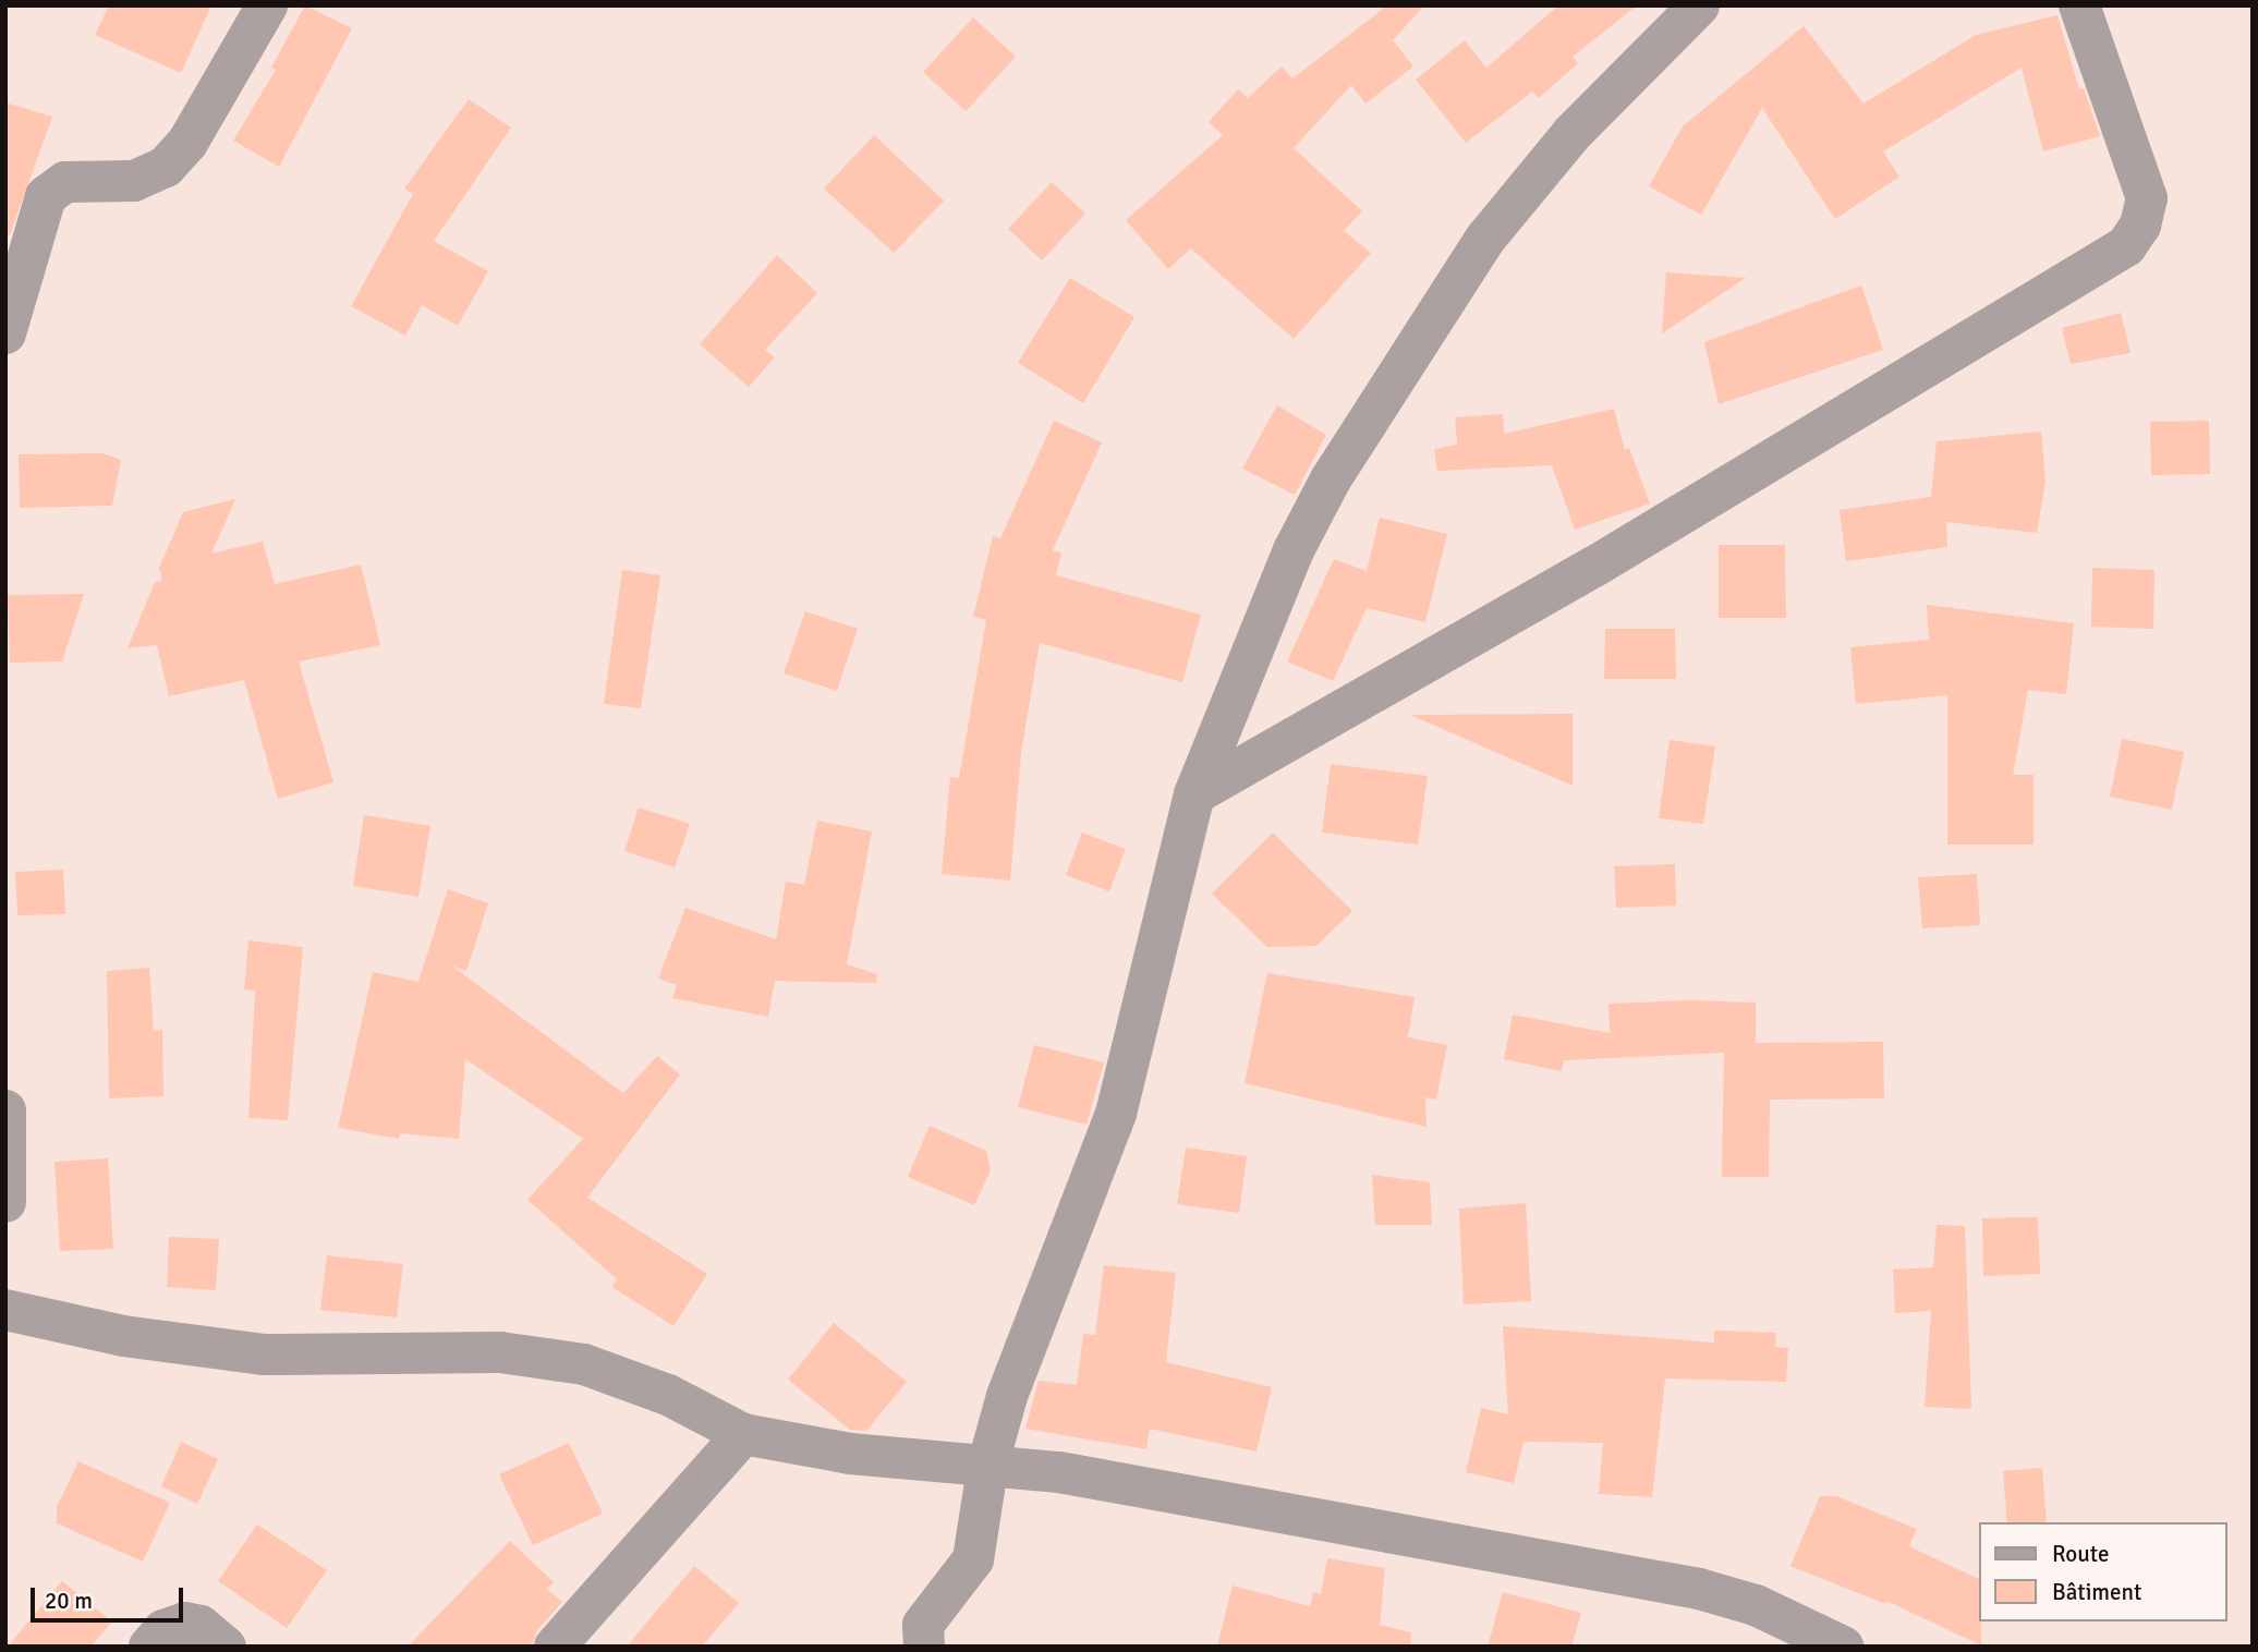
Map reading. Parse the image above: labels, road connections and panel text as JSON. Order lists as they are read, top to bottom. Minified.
{"legend":["Route","Bâtiment"],"scale_bar":"20 m"}
